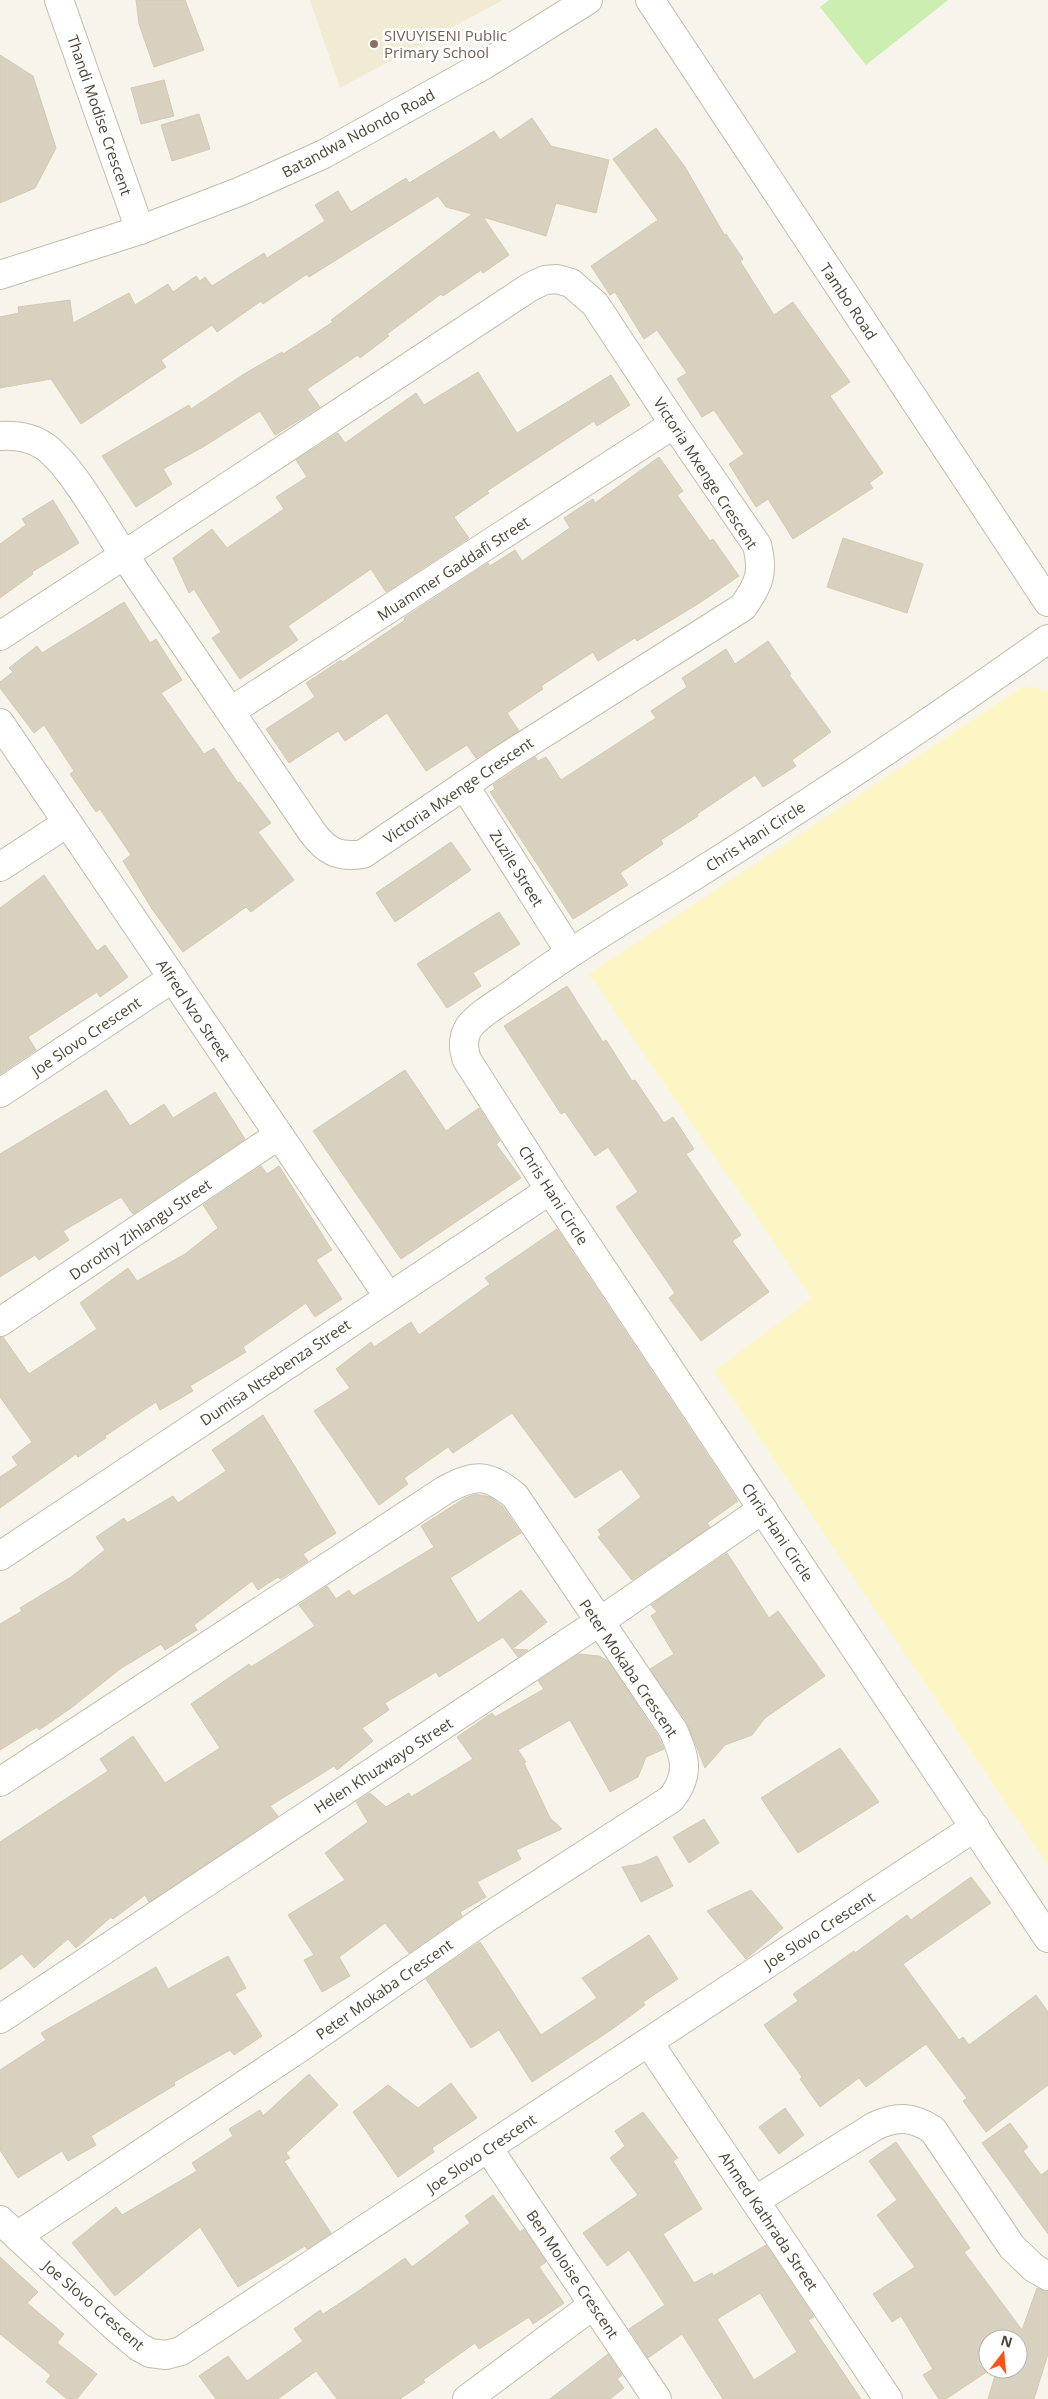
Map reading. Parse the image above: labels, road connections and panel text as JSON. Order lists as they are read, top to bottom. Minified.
{"streets":{"street":["Thandi Modise Crescent","Batandwa Ndondo Road","Tambo Road","Victoria Mxenge Crescent","Muammer Gaddafi Street","Chris Hani Circle","Zuzile Street","Alfred Nzo Street","Joe Slovo Crescent","Dorothy Zihlangu Street","Dumisa Ntsebenza Street","Peter Mokaba Crescent","Helen Khuzwayo Street","Ahmed Kathrada Street","Ben Moloise Crescent"]},"crossings":[["Thandi Modise Crescent","Batandwa Ndondo Road"],["Victoria Mxenge Crescent","Muammer Gaddafi Street"],["Victoria Mxenge Crescent","Zuzile Street"],["Chris Hani Circle","Zuzile Street"],["Chris Hani Circle","Joe Slovo Crescent"],["Chris Hani Circle","Dumisa Ntsebenza Street"],["Chris Hani Circle","Helen Khuzwayo Street"],["Alfred Nzo Street","Joe Slovo Crescent"],["Alfred Nzo Street","Dorothy Zihlangu Street"],["Alfred Nzo Street","Dumisa Ntsebenza Street"],["Joe Slovo Crescent","Peter Mokaba Crescent"],["Joe Slovo Crescent","Ahmed Kathrada Street"],["Joe Slovo Crescent","Ben Moloise Crescent"],["Peter Mokaba Crescent","Helen Khuzwayo Street"]],"places":["SIVUYISENI Public Primary School"],"north":"top"}
